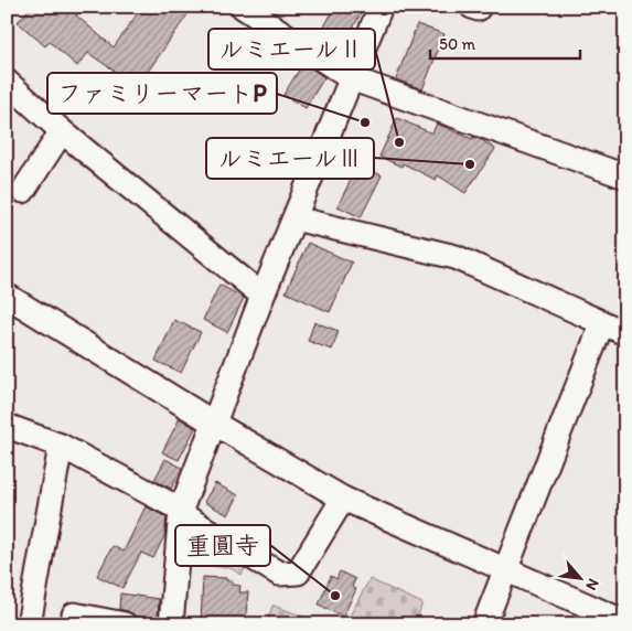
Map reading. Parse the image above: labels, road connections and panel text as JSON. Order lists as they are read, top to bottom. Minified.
{"places":["ファミリーマートP","ルミエールⅡ","ルミエールⅢ","重圓寺"],"scale_bar":"50 m","north":"bottom right"}
